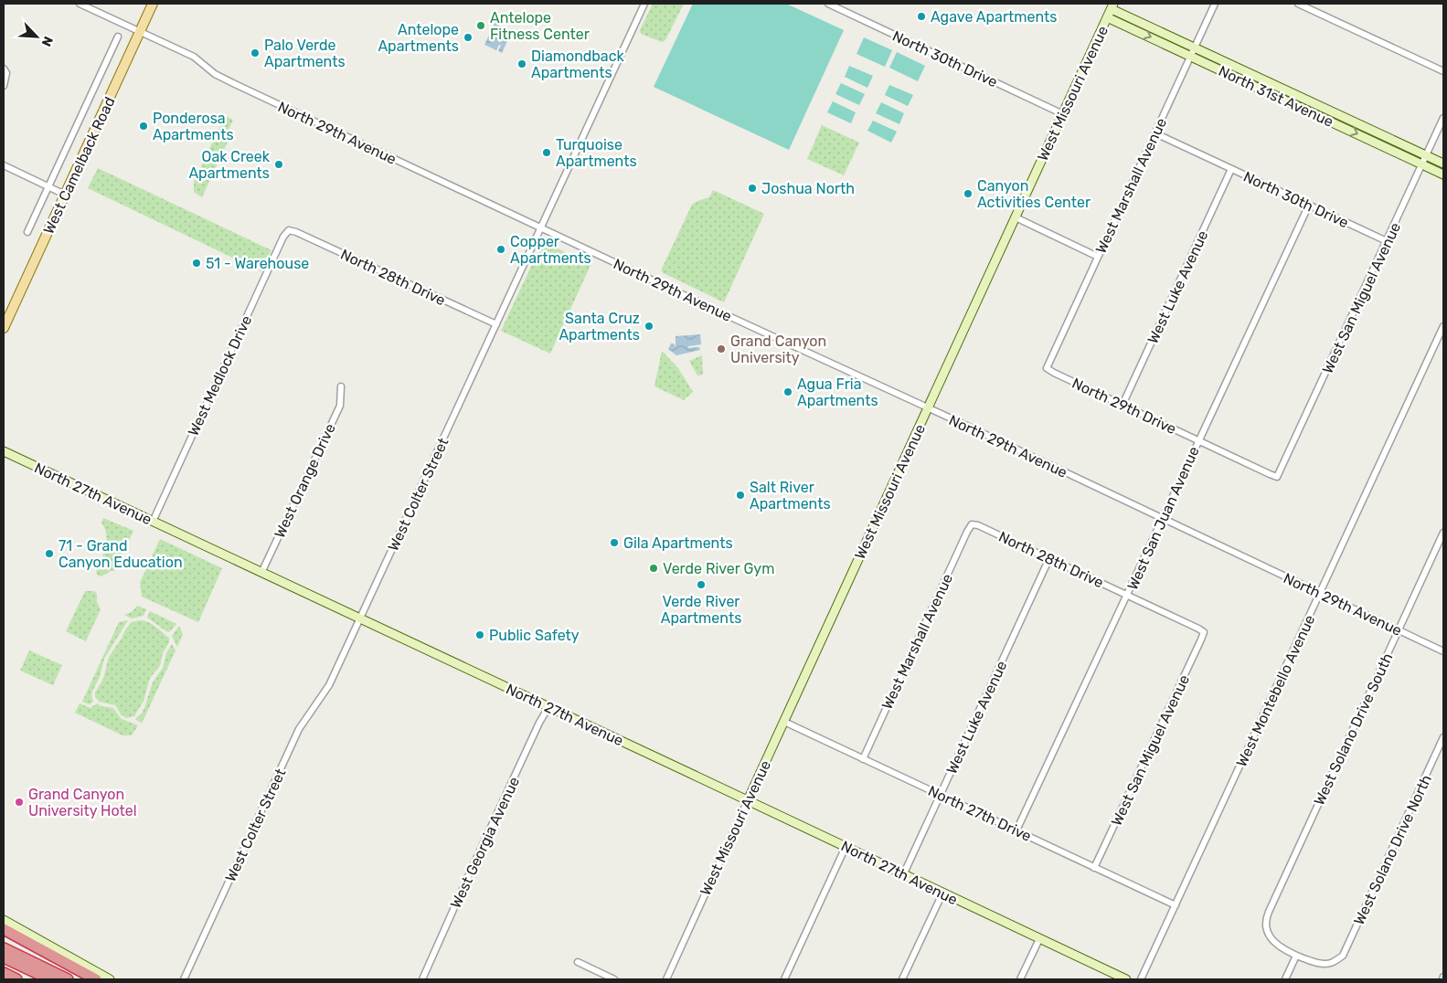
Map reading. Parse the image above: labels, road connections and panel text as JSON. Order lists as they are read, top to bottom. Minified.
{"streets":{"main road":["West Camelback Road"],"street":["North 30th Drive","West Missouri Avenue","North 31st Avenue","North 29th Avenue","West Marshall Avenue","North 28th Drive","West Luke Avenue","West San Miguel Avenue","West Medlock Drive","North 29th Drive","West Orange Drive","North 27th Avenue","West Colter Street","West San Juan Avenue","West Montebello Avenue","West Solano Drive South","North 27th Drive","West Georgia Avenue","West Solano Drive North"]},"crossings":[["North 30th Drive","West Missouri Avenue"],["North 30th Drive","West Marshall Avenue"],["North 30th Drive","West Luke Avenue"],["North 30th Drive","West San Miguel Avenue"],["North 30th Drive","West San Juan Avenue"],["West Missouri Avenue","North 31st Avenue"],["West Missouri Avenue","North 29th Avenue"],["West Missouri Avenue","North 27th Avenue"],["West Missouri Avenue","North 27th Drive"],["North 31st Avenue","West Marshall Avenue"],["North 31st Avenue","West San Miguel Avenue"],["North 29th Avenue","West Camelback Road"],["North 29th Avenue","West Colter Street"],["North 29th Avenue","West San Juan Avenue"],["North 29th Avenue","West Montebello Avenue"],["North 29th Avenue","West Solano Drive South"],["West Marshall Avenue","North 28th Drive"],["West Marshall Avenue","North 29th Drive"],["West Marshall Avenue","North 27th Drive"],["North 28th Drive","West Luke Avenue"],["North 28th Drive","West San Miguel Avenue"],["North 28th Drive","West Medlock Drive"],["North 28th Drive","West Colter Street"],["North 28th Drive","West San Juan Avenue"],["West Luke Avenue","North 29th Drive"],["West Luke Avenue","North 27th Avenue"],["West Luke Avenue","North 27th Drive"],["West San Miguel Avenue","North 29th Drive"],["West San Miguel Avenue","North 27th Drive"],["West Medlock Drive","North 27th Avenue"],["North 29th Drive","West San Juan Avenue"],["West Orange Drive","North 27th Avenue"],["North 27th Avenue","West Colter Street"],["North 27th Avenue","West Georgia Avenue"],["West San Juan Avenue","North 27th Drive"],["West Montebello Avenue","North 27th Drive"],["West Solano Drive South","West Solano Drive North"]],"places":["Agave Apartments","Antelope Fitness Center","Antelope Apartments","Palo Verde Apartments","Diamondback Apartments","Ponderosa Apartments","Turquoise Apartments","Oak Creek Apartments","Joshua North","Canyon Activities Center","Copper Apartments","51 - Warehouse","Santa Cruz Apartments","Grand Canyon University","Agua Fria Apartments","Salt River Apartments","Gila Apartments","71 - Grand Canyon Education","Verde River Gym","Verde River Apartments","Public Safety","Grand Canyon University Hotel"],"north":"bottom right"}
